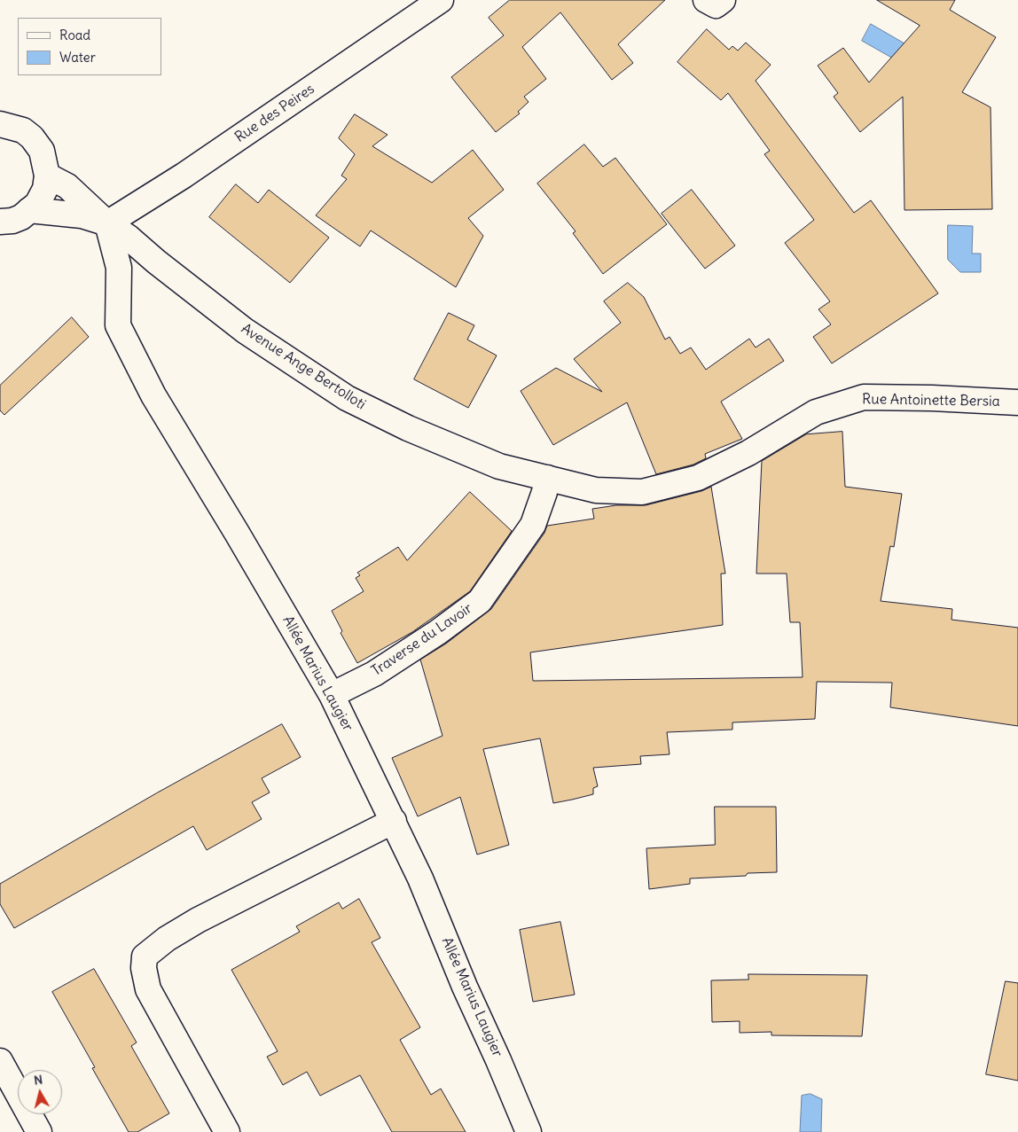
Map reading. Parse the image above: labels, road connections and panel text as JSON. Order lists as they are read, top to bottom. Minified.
{"streets":{"street":["Rue des Peires","Avenue Ange Bertolloti","Rue Antoinette Bersia","Traverse du Lavoir","Allée Marius Laugier"]},"crossings":[["Rue des Peires","Avenue Ange Bertolloti"],["Rue des Peires","Allée Marius Laugier"],["Avenue Ange Bertolloti","Rue Antoinette Bersia"],["Avenue Ange Bertolloti","Traverse du Lavoir"],["Avenue Ange Bertolloti","Allée Marius Laugier"],["Rue Antoinette Bersia","Traverse du Lavoir"],["Traverse du Lavoir","Allée Marius Laugier"]],"legend":["Road","Water"],"north":"top"}
